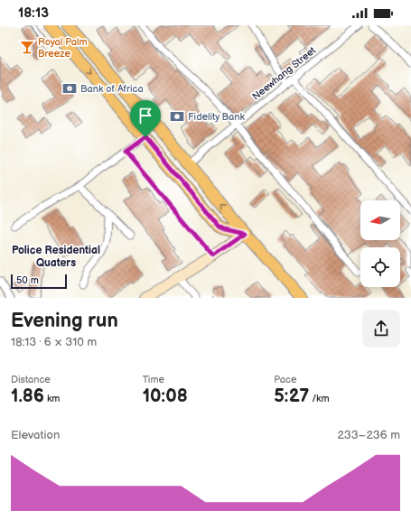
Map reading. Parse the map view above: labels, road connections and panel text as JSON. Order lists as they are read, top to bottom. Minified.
{"streets":{"street":["Neewhang Street"]},"districts":["Police Residential Quaters"],"places":{"bar":["Royal Palm Breeze"],"bank":["Bank of Africa","Fidelity Bank"]},"scale_bar":"50 m","north":"left","page":{"status":"18:13","scale":"50 m","heading":["Evening run","18:13 · 6 × 310 m"],"stats":[["Distance","1.86 km"],["Time","10:08"],["Pace","5:27 /km"]],"chart":["Elevation","233–236 m"]}}
